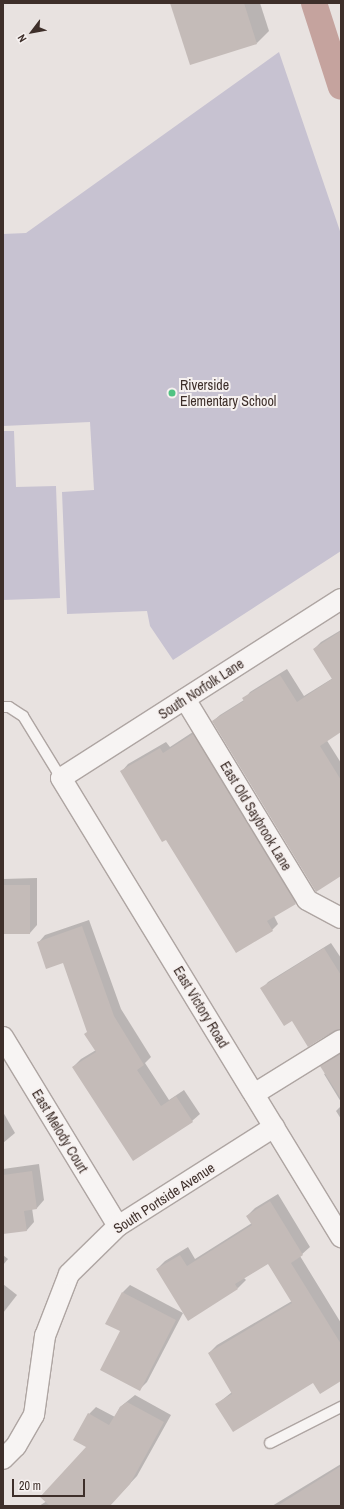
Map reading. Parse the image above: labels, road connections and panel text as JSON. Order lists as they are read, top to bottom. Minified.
{"streets":{"street":["South Norfolk Lane","East Old Saybrook Lane","East Victory Road","East Melody Court","South Portside Avenue"]},"crossings":[["South Norfolk Lane","East Old Saybrook Lane"],["South Norfolk Lane","East Victory Road"],["East Victory Road","South Portside Avenue"],["East Melody Court","South Portside Avenue"]],"places":["Riverside Elementary School"],"scale_bar":"20 m","north":"bottom left"}
